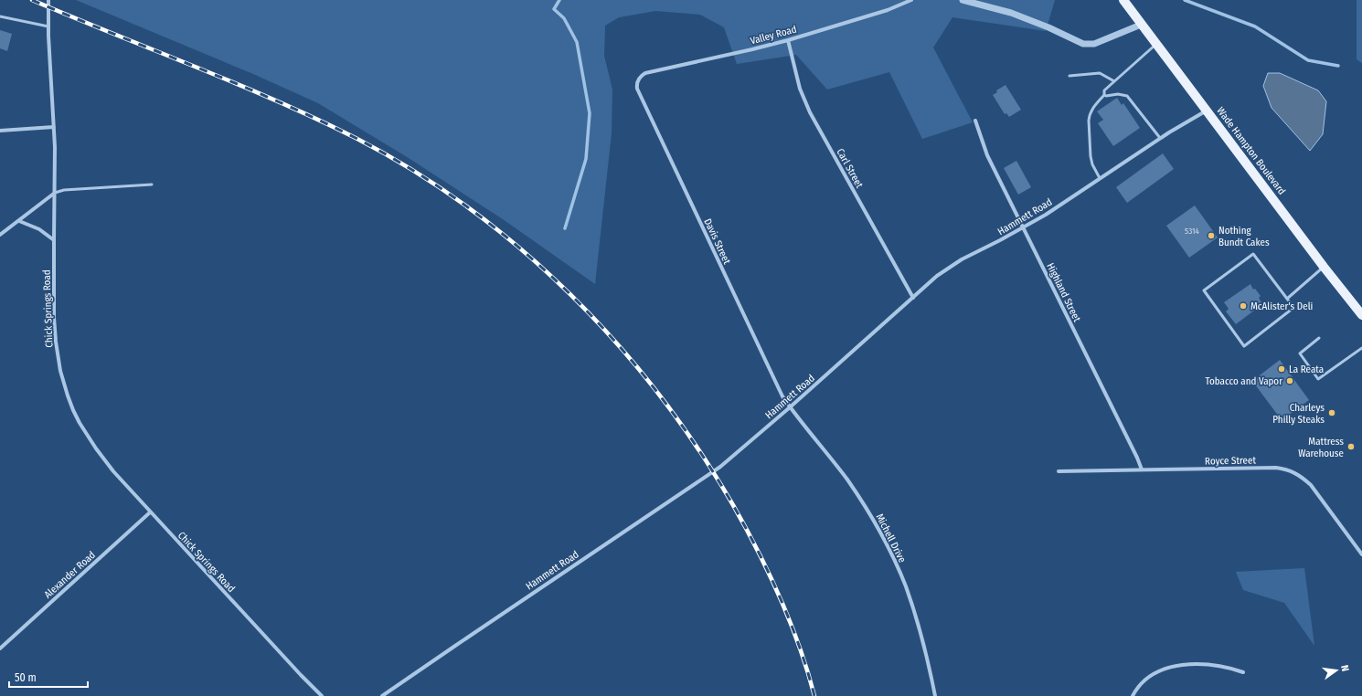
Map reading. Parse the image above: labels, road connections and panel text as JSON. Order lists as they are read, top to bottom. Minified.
{"streets":{"main road":["Wade Hampton Boulevard"],"street":["Valley Road","Carl Street","Hammett Road","Davis Street","Highland Street","Chick Springs Road","Royce Street","Michell Drive","Alexander Road"]},"crossings":[["Valley Road","Carl Street"],["Valley Road","Davis Street"],["Wade Hampton Boulevard","Hammett Road"],["Carl Street","Hammett Road"],["Hammett Road","Davis Street"],["Hammett Road","Highland Street"],["Hammett Road","Michell Drive"],["Davis Street","Michell Drive"],["Highland Street","Royce Street"],["Chick Springs Road","Alexander Road"]],"places":["Nothing Bundt Cakes","McAlister's Deli","La Reata","Tobacco and Vapor","Charleys Philly Steaks","Mattress Warehouse"],"house_numbers":["5314"],"scale_bar":"50 m","north":"right"}
